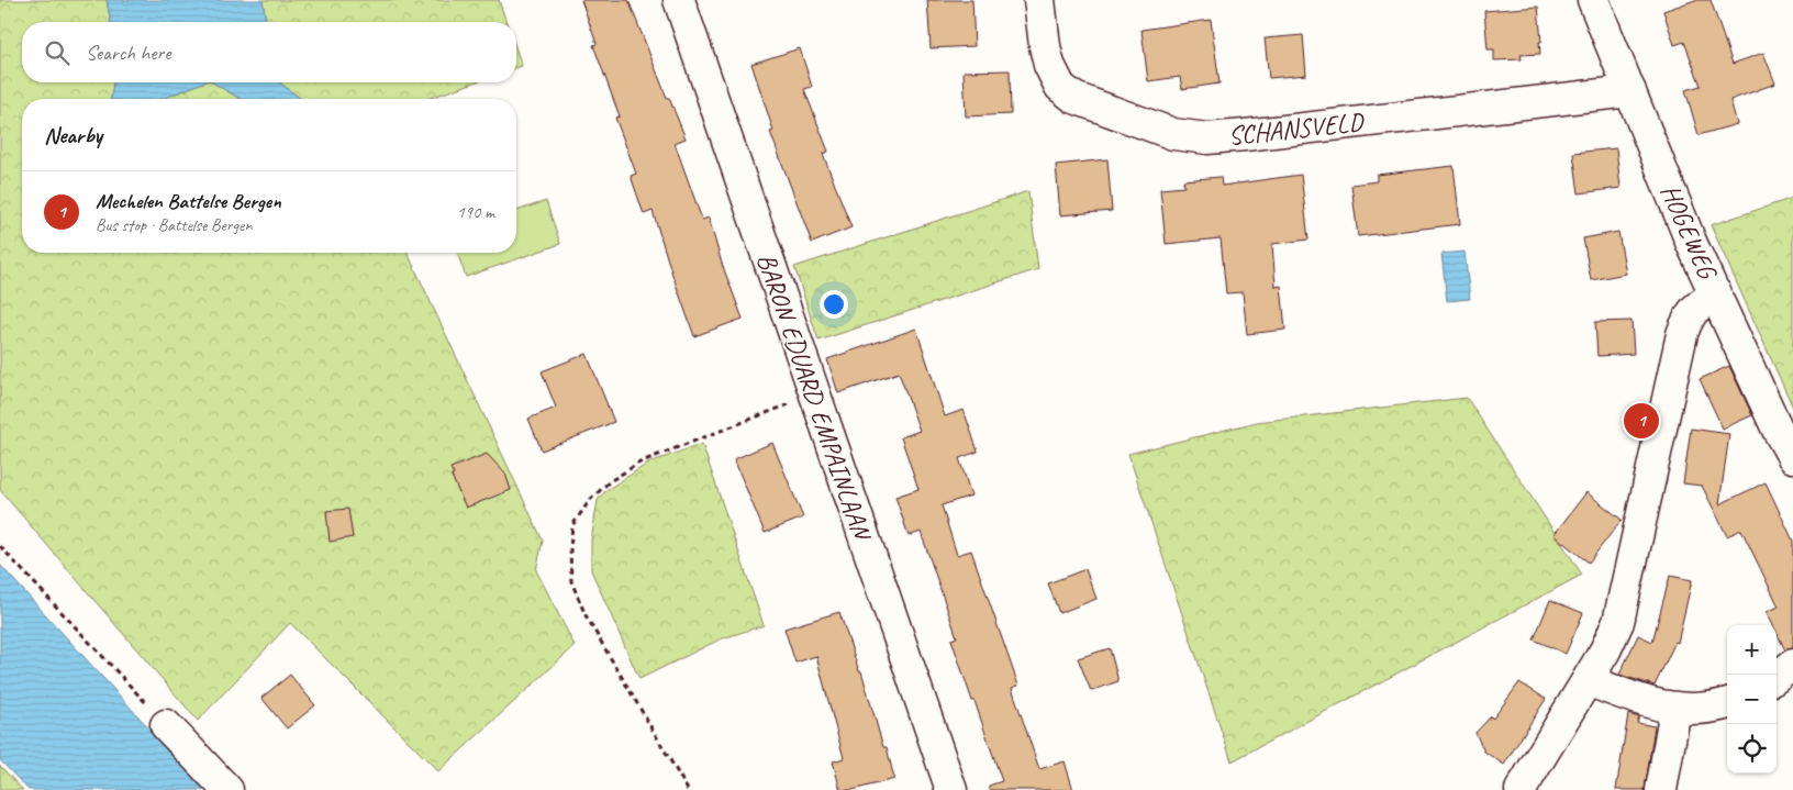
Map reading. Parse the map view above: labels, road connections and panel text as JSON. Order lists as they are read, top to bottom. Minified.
{"streets":{"street":["SCHANSVELD","HOGEWEG","BARON EDUARD EMPAINLAAN"]},"crossings":[["SCHANSVELD","HOGEWEG"]],"page":{"search":"Search here","heading":"Nearby","list":[{"mark":"1","name":"Mechelen Battelse Bergen","note":"Bus stop · Battelse Bergen","value":"190 m"}],"pins":"1","map_buttons":["+","−"]}}
